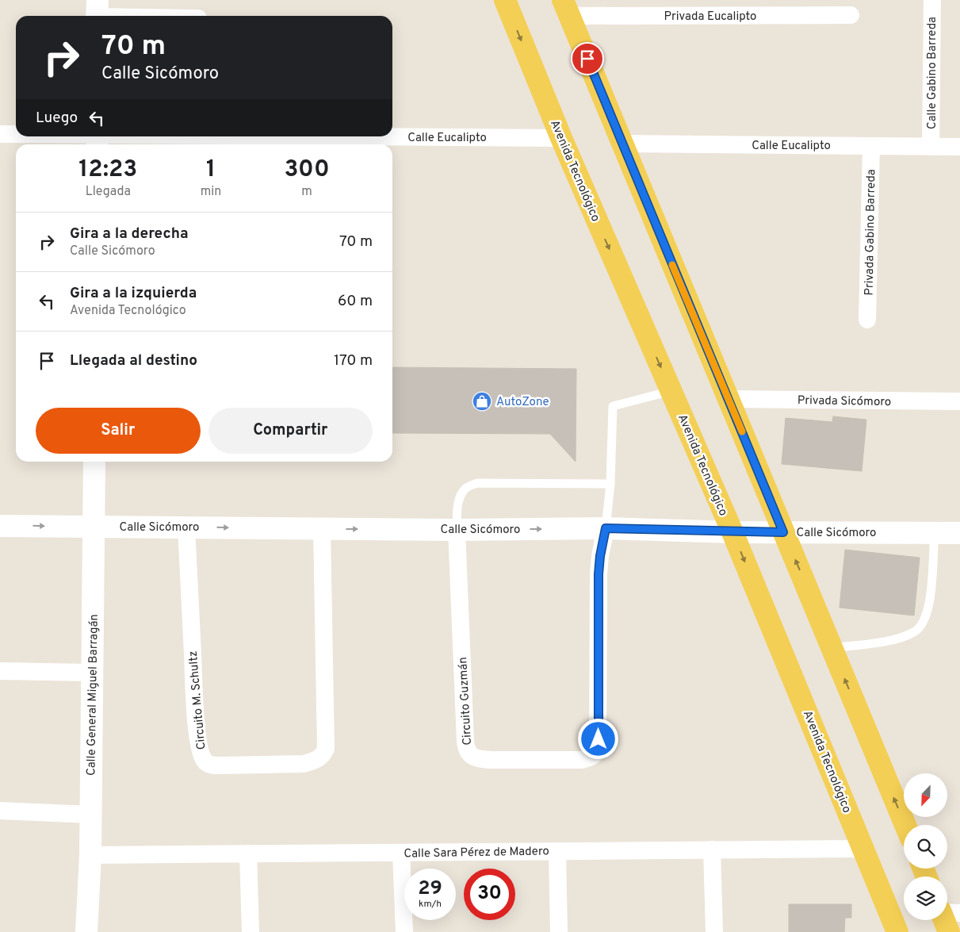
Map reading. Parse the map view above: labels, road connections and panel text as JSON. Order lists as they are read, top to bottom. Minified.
{"streets":{"main road":["Avenida Tecnológico"],"street":["Privada Eucalipto","Calle Gabino Barreda","Calle Eucalipto","Privada Gabino Barreda","Privada Sicómoro","Calle Sicómoro","Calle General Miguel Barragán","Circuito M. Schultz","Circuito Guzmán","Calle Sara Pérez de Madero"]},"crossings":[["Calle Gabino Barreda","Calle Eucalipto"],["Calle Eucalipto","Avenida Tecnológico"],["Calle Eucalipto","Privada Gabino Barreda"],["Avenida Tecnológico","Calle Sicómoro"],["Avenida Tecnológico","Calle Sara Pérez de Madero"],["Calle Sicómoro","Calle General Miguel Barragán"],["Calle Sicómoro","Circuito M. Schultz"],["Calle Sicómoro","Circuito Guzmán"],["Calle General Miguel Barragán","Calle Sara Pérez de Madero"]],"one_way":["Calle Sicómoro"],"places":{"shop":["AutoZone"]},"north":"bottom left","page":{"turn":["70 m","Calle Sicómoro"],"then":"Luego","eta":["12:23","Llegada","1","min","300","m"],"list":[{"name":"Gira a la derecha","note":"Calle Sicómoro","value":"70 m"},{"name":"Gira a la izquierda","note":"Avenida Tecnológico","value":"60 m"},{"name":"Llegada al destino","value":"170 m"}],"buttons":["Salir","Compartir"],"speed":"29 km/h","limit":"30"}}
